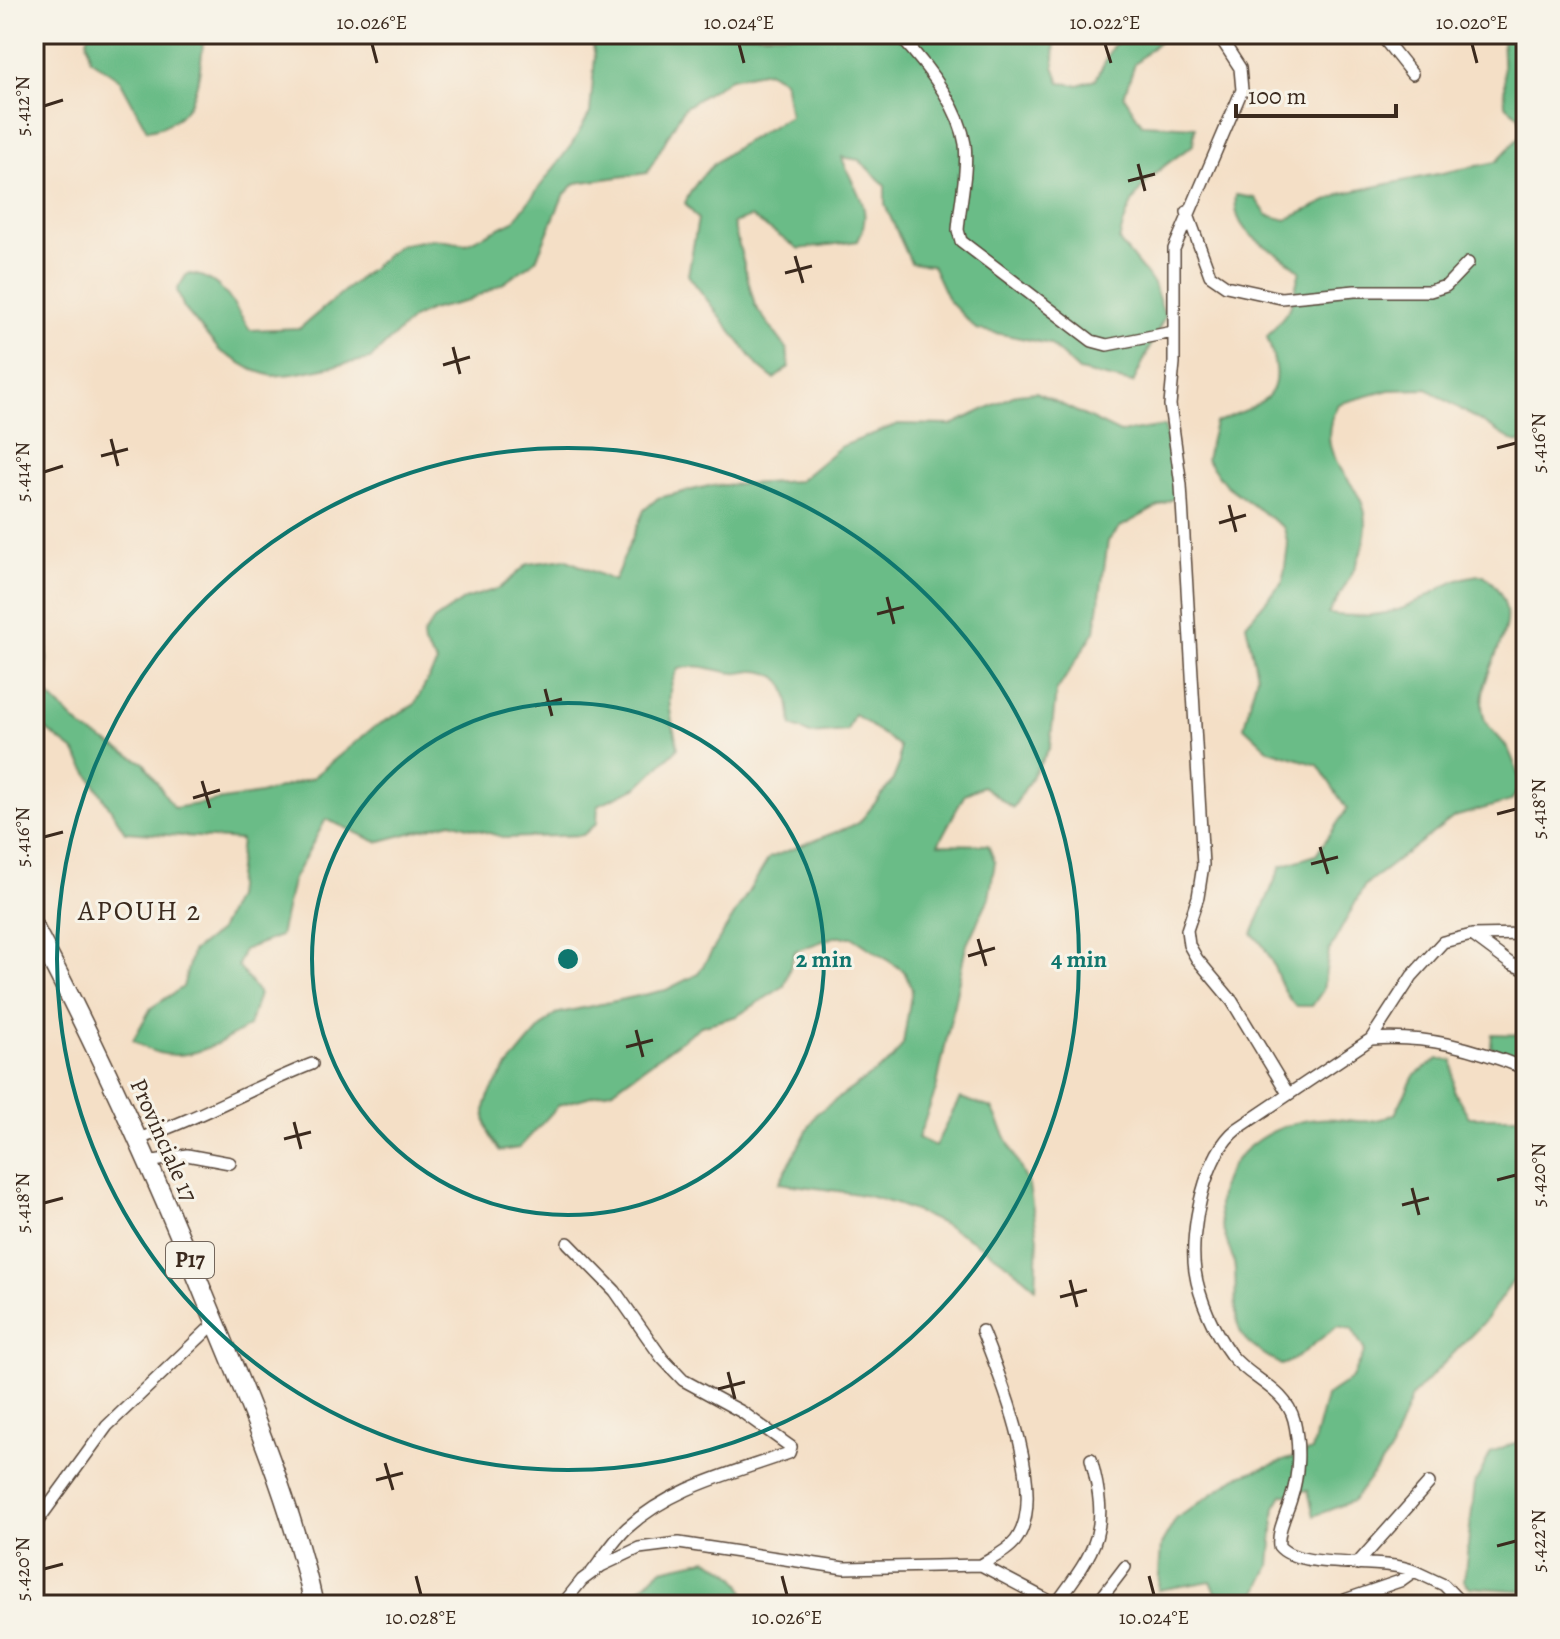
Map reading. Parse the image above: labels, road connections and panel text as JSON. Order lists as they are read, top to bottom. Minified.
{"streets":{"main road":["Provinciale 17","P17"]},"districts":["APOUH 2"],"scale_bar":"100 m","coordinates":["10.026°E","10.024°E","10.022°E","10.020°E","5.412°N","5.416°N","5.414°N","5.418°N","5.420°N","5.422°N","10.028°E"],"rings":["2 min","4 min"]}
